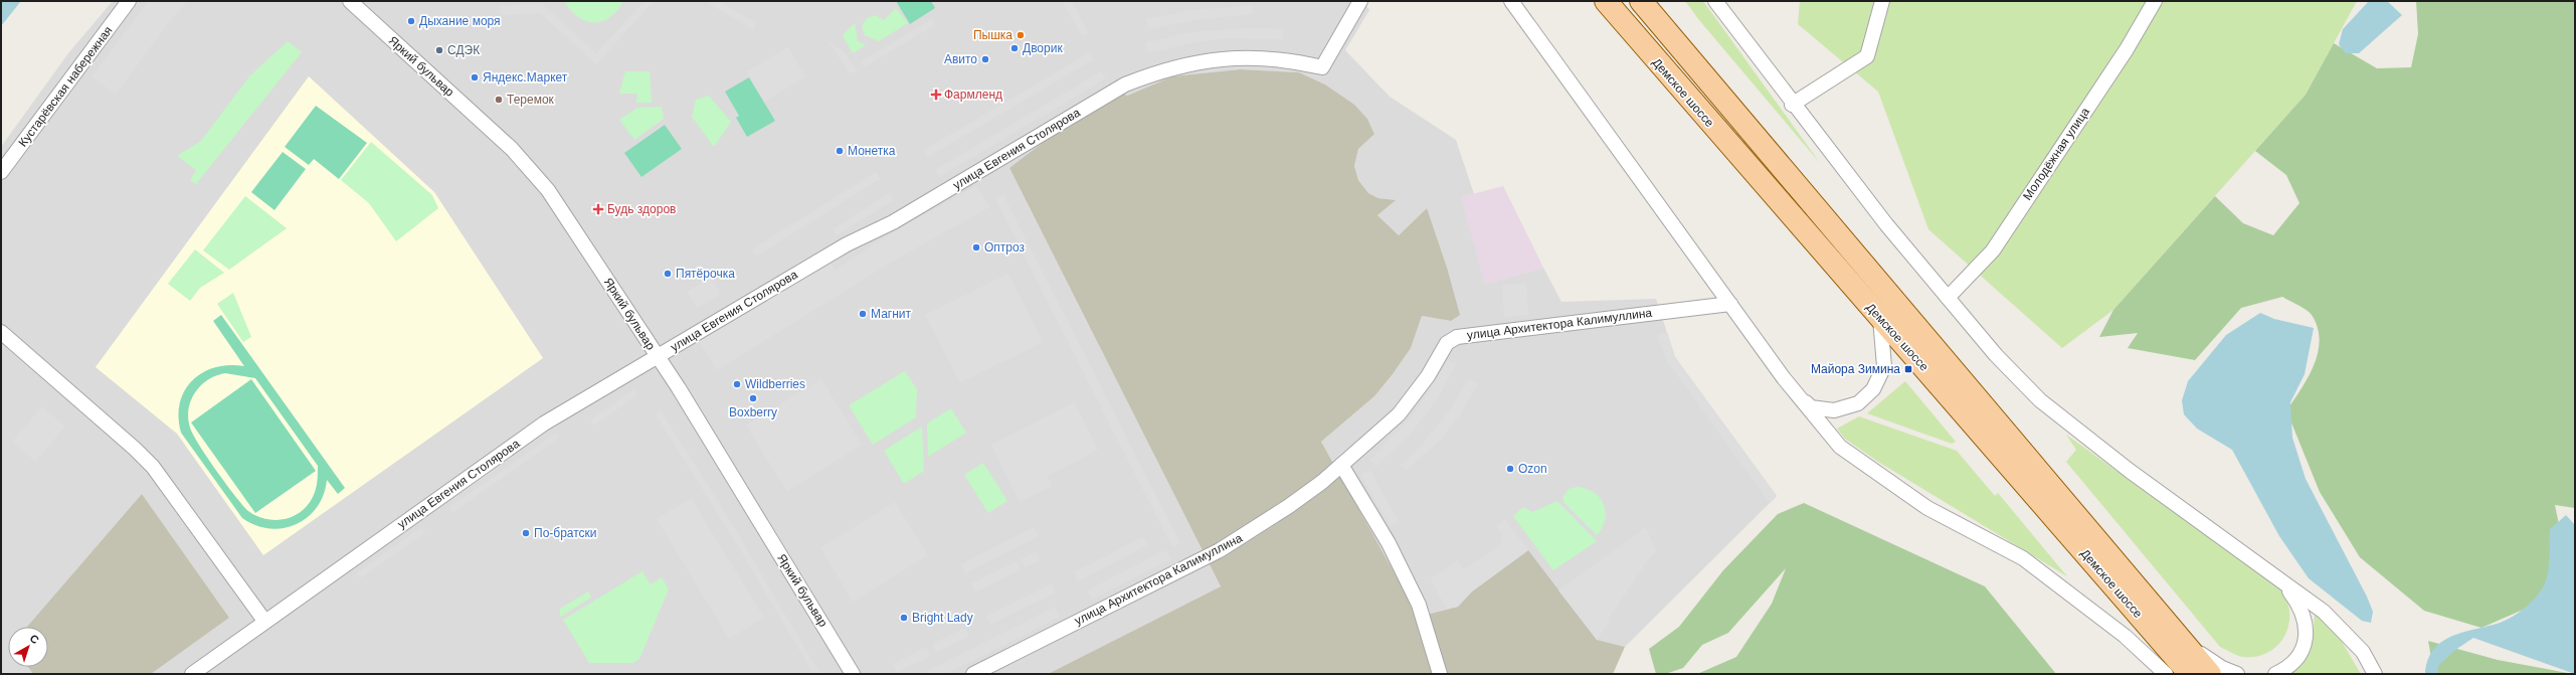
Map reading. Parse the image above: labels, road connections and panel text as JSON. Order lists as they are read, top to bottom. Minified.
{"streets":{"main road":["Демское шоссе"],"street":["Яркий бульвар","Кустарёвская набережная","улица Евгения Столярова","Молодёжная улица","улица Архитектора Калимуллина"]},"crossings":[["Яркий бульвар","улица Евгения Столярова"]],"places":{"other":["Дыхание моря","Пышка","Дворик","СДЭК","Авито","Яндекс.Маркет","Теремок","Монетка","Оптроз","Пятёрочка","Магнит","Wildberries","Boxberry","Ozon","По-братски","Bright Lady"],"health":["Фармленд","Будь здоров"],"transit":["Майора Зимина"]},"north":"top right"}
